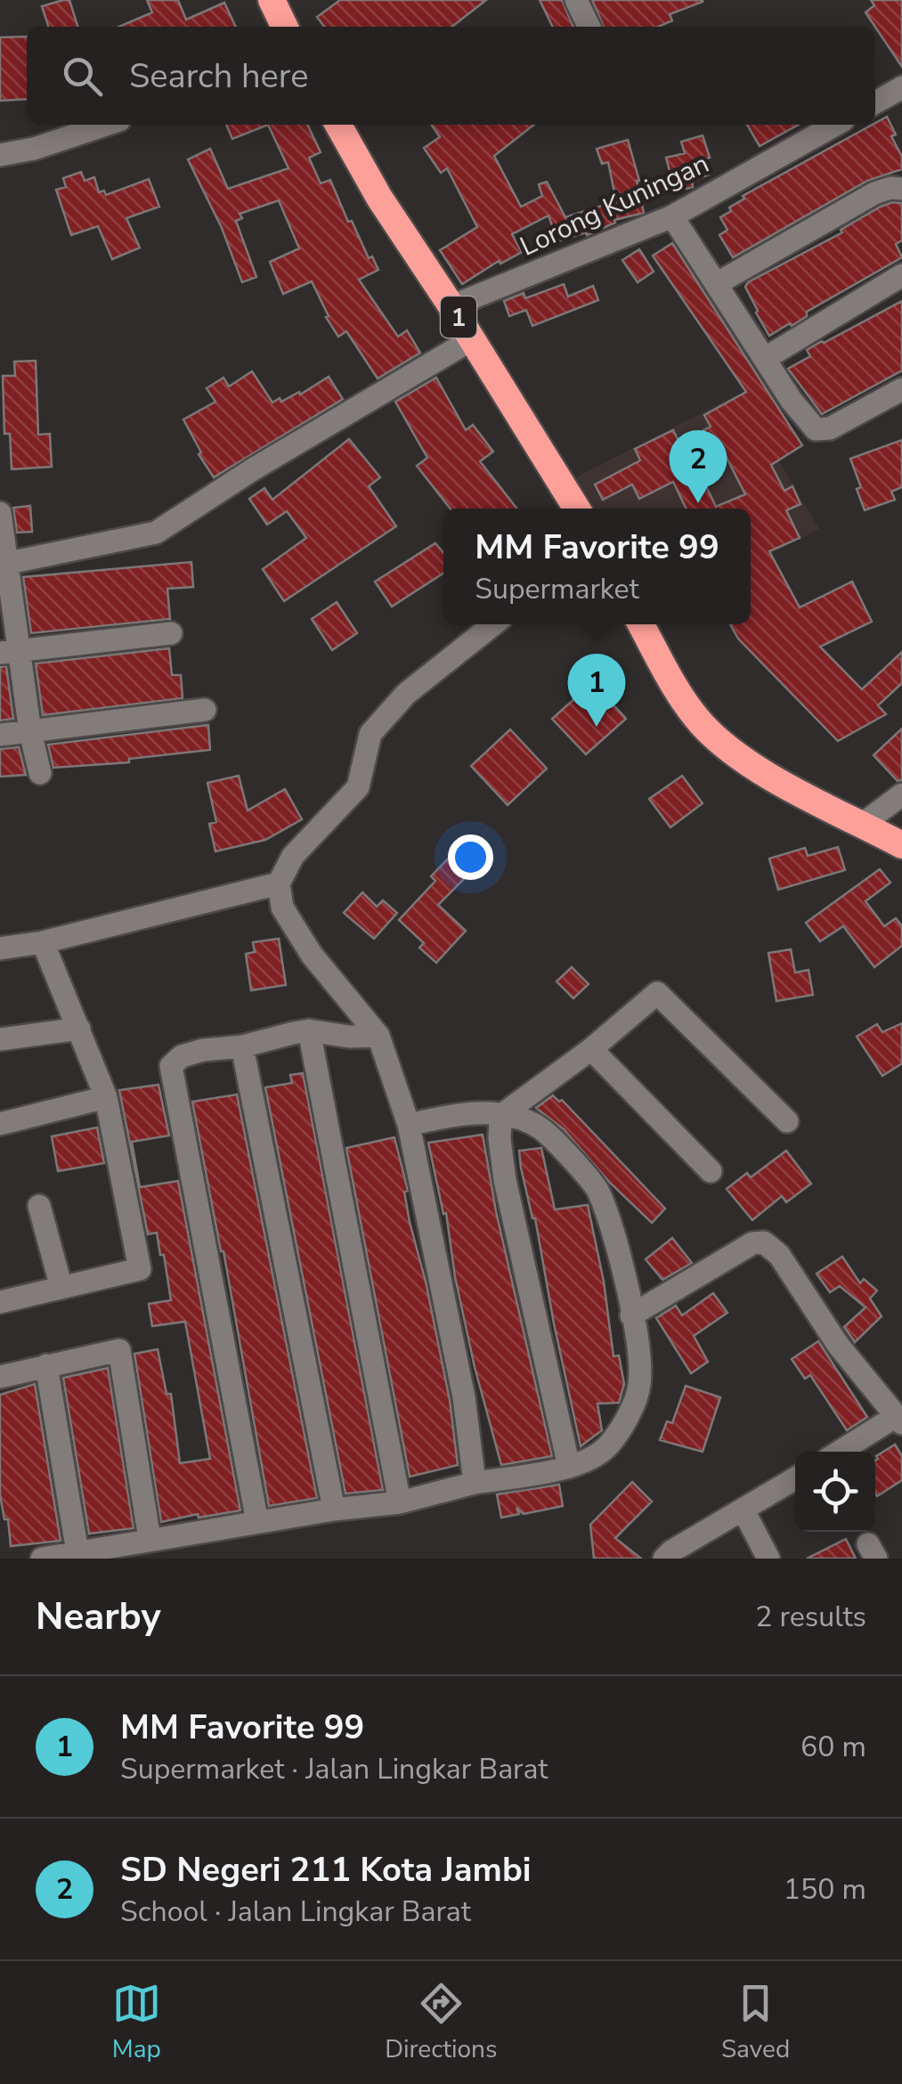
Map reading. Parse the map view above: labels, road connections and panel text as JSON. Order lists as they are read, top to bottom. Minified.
{"streets":{"highway":["1"],"street":["Lorong Kuningan"]},"crossings":[["Lorong Kuningan","1"]],"page":{"search":"Search here","pins":["2","1"],"popup":["MM Favorite 99","Supermarket"],"heading":["Nearby","2 results"],"list":[{"mark":"1","name":"MM Favorite 99","note":"Supermarket · Jalan Lingkar Barat","value":"60 m"},{"mark":"2","name":"SD Negeri 211 Kota Jambi","note":"School · Jalan Lingkar Barat","value":"150 m"}],"nav":["Map","Directions","Saved"]}}
